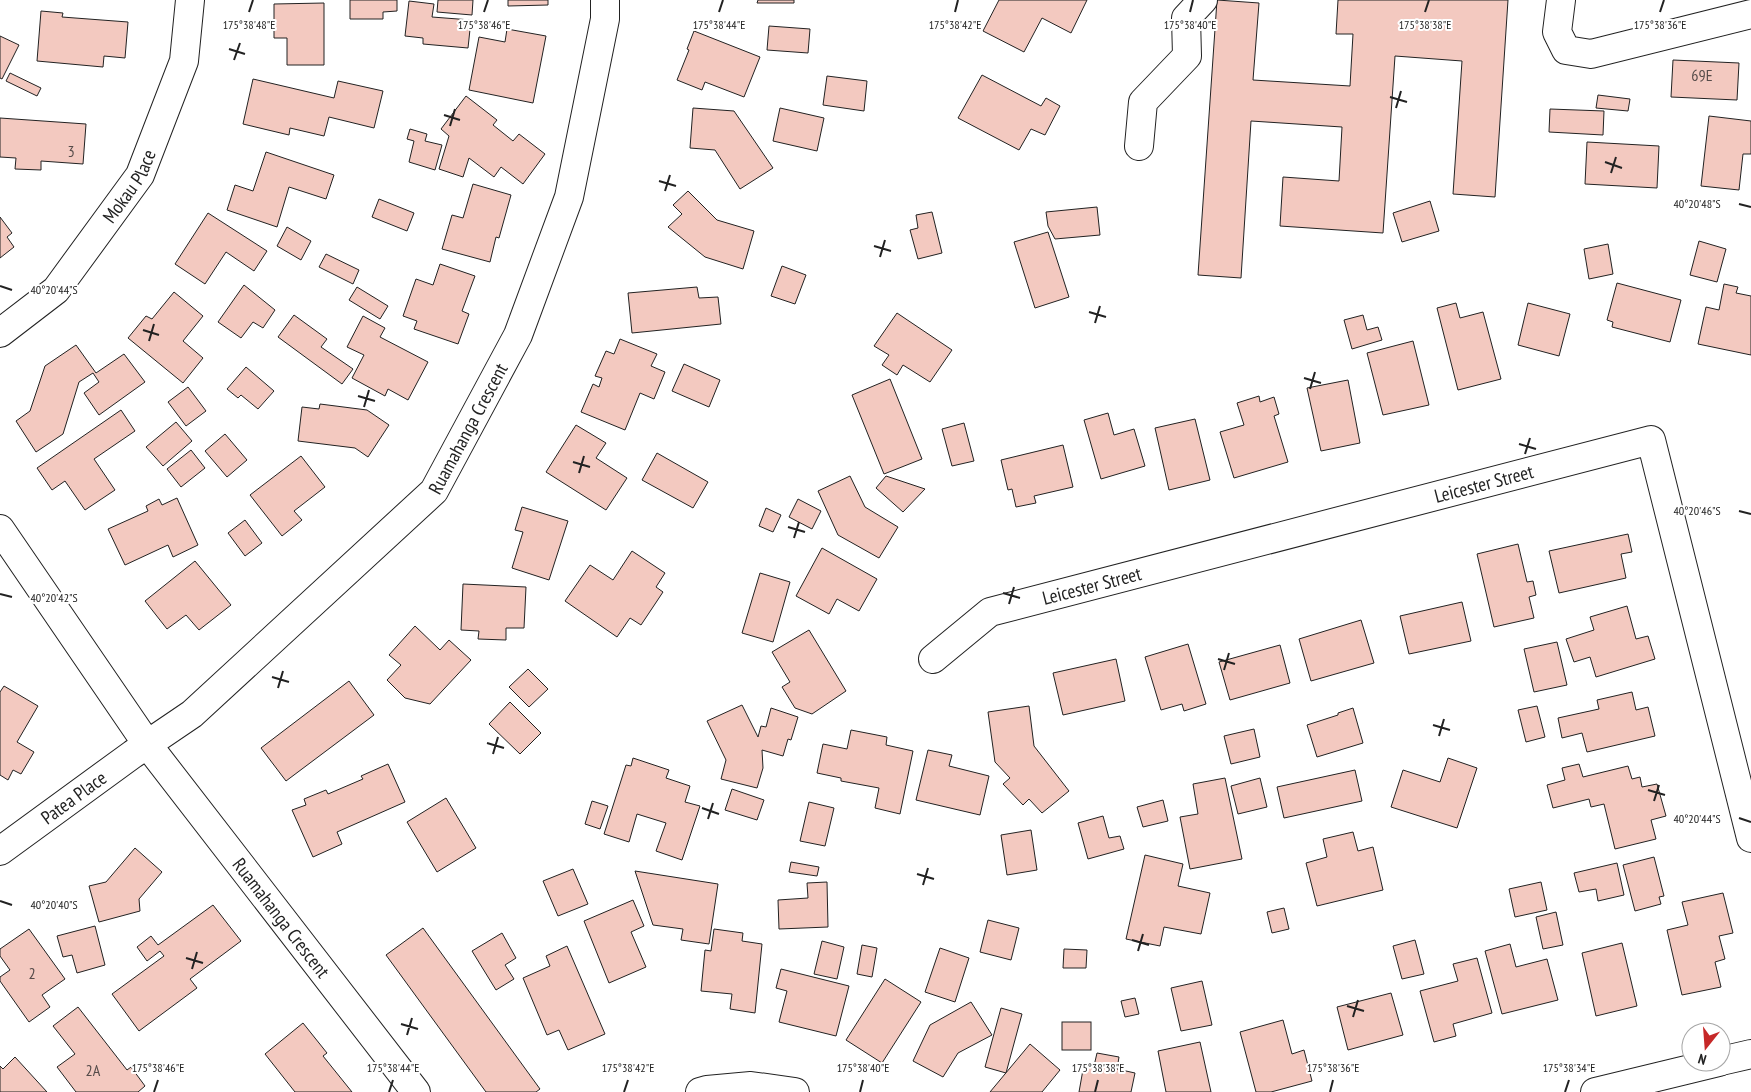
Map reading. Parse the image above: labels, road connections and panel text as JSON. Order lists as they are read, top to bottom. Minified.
{"streets":{"street":["Mokau Place","Ruamahanga Crescent","Leicester Street","Patea Place"]},"crossings":[["Ruamahanga Crescent","Patea Place"]],"house_numbers":["69E","3","2","2A"],"north":"bottom","coordinates":["175°38'48\"E","175°38'46\"E","175°38'44\"E","175°38'42\"E","175°38'40\"E","175°38'38\"E","175°38'36\"E","40°20'48\"S","40°20'44\"S","40°20'46\"S","40°20'42\"S","40°20'40\"S","175°38'34\"E"]}
